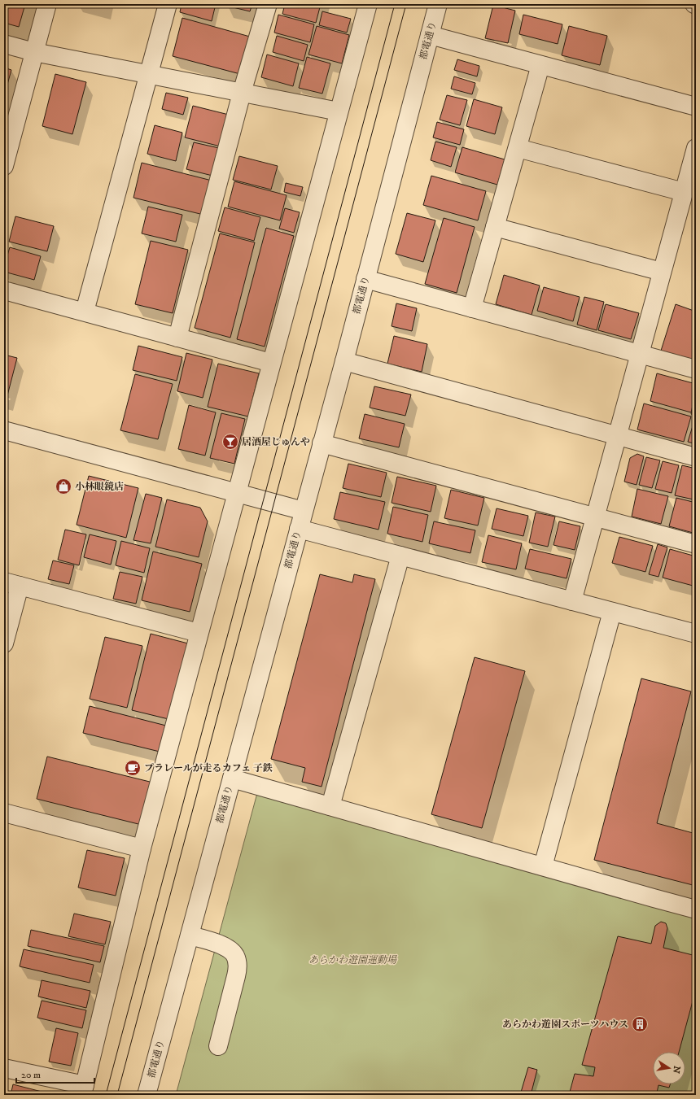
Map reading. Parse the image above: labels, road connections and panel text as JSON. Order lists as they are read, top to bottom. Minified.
{"streets":{"street":["都電通り"]},"parks":["あらかわ遊園運動場"],"places":{"bar":["居酒屋じゅんや"],"shop":["小林眼鏡店"],"cafe":["プラレールが走るカフェ 子鉄"],"building":["あらかわ遊園スポーツハウス"]},"scale_bar":"20 m","north":"right"}
